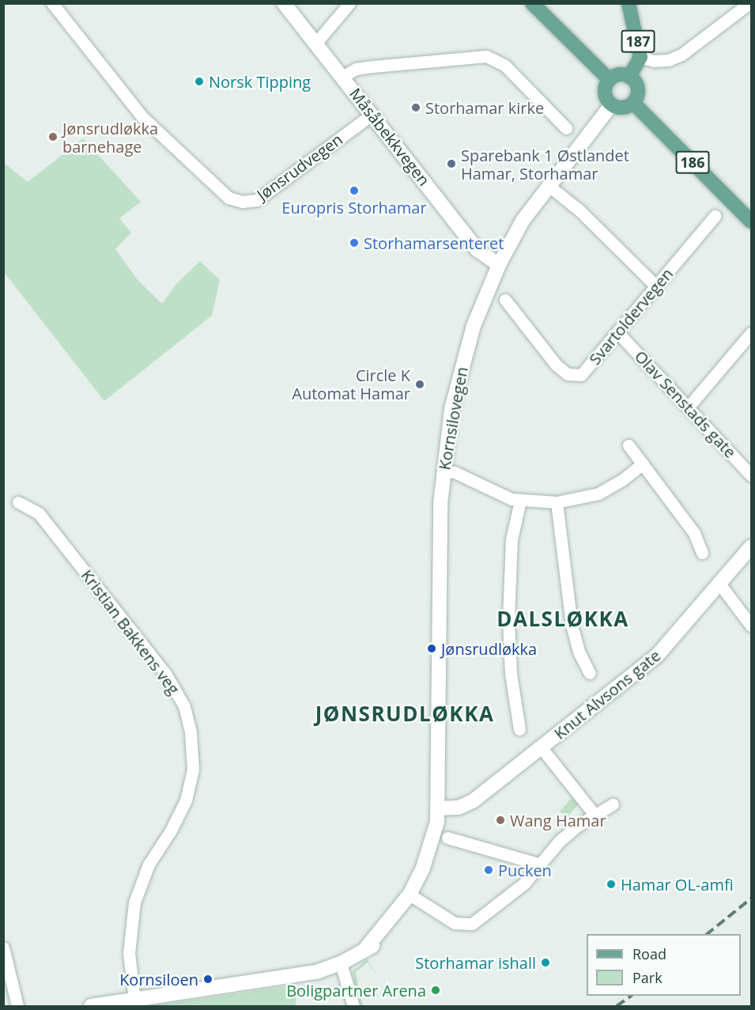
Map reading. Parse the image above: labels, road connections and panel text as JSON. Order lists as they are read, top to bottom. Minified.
{"streets":{"main road":["187","Måsåbekkvegen","186","Kornsilovegen","Knut Alvsons gate"],"street":["Jønsrudvegen","Svartoldervegen","Olav Senstads gate","Kristian Bakkens veg"]},"crossings":[["187","186"],["187","Kornsilovegen"],["Måsåbekkvegen","Jønsrudvegen"],["Måsåbekkvegen","Kornsilovegen"],["186","Kornsilovegen"],["Svartoldervegen","Olav Senstads gate"],["Kornsilovegen","Kristian Bakkens veg"],["Kornsilovegen","Knut Alvsons gate"]],"districts":["DALSLØKKA","JØNSRUDLØKKA"],"places":["Norsk Tipping","Storhamar kirke","Jønsrudløkka barnehage","Sparebank 1 Østlandet Hamar, Storhamar","Europris Storhamar","Storhamarsenteret","Circle K Automat Hamar","Jønsrudløkka","Wang Hamar","Pucken","Hamar OL-amfi","Storhamar ishall","Kornsiloen","Boligpartner Arena"],"legend":["Road","Park"]}
